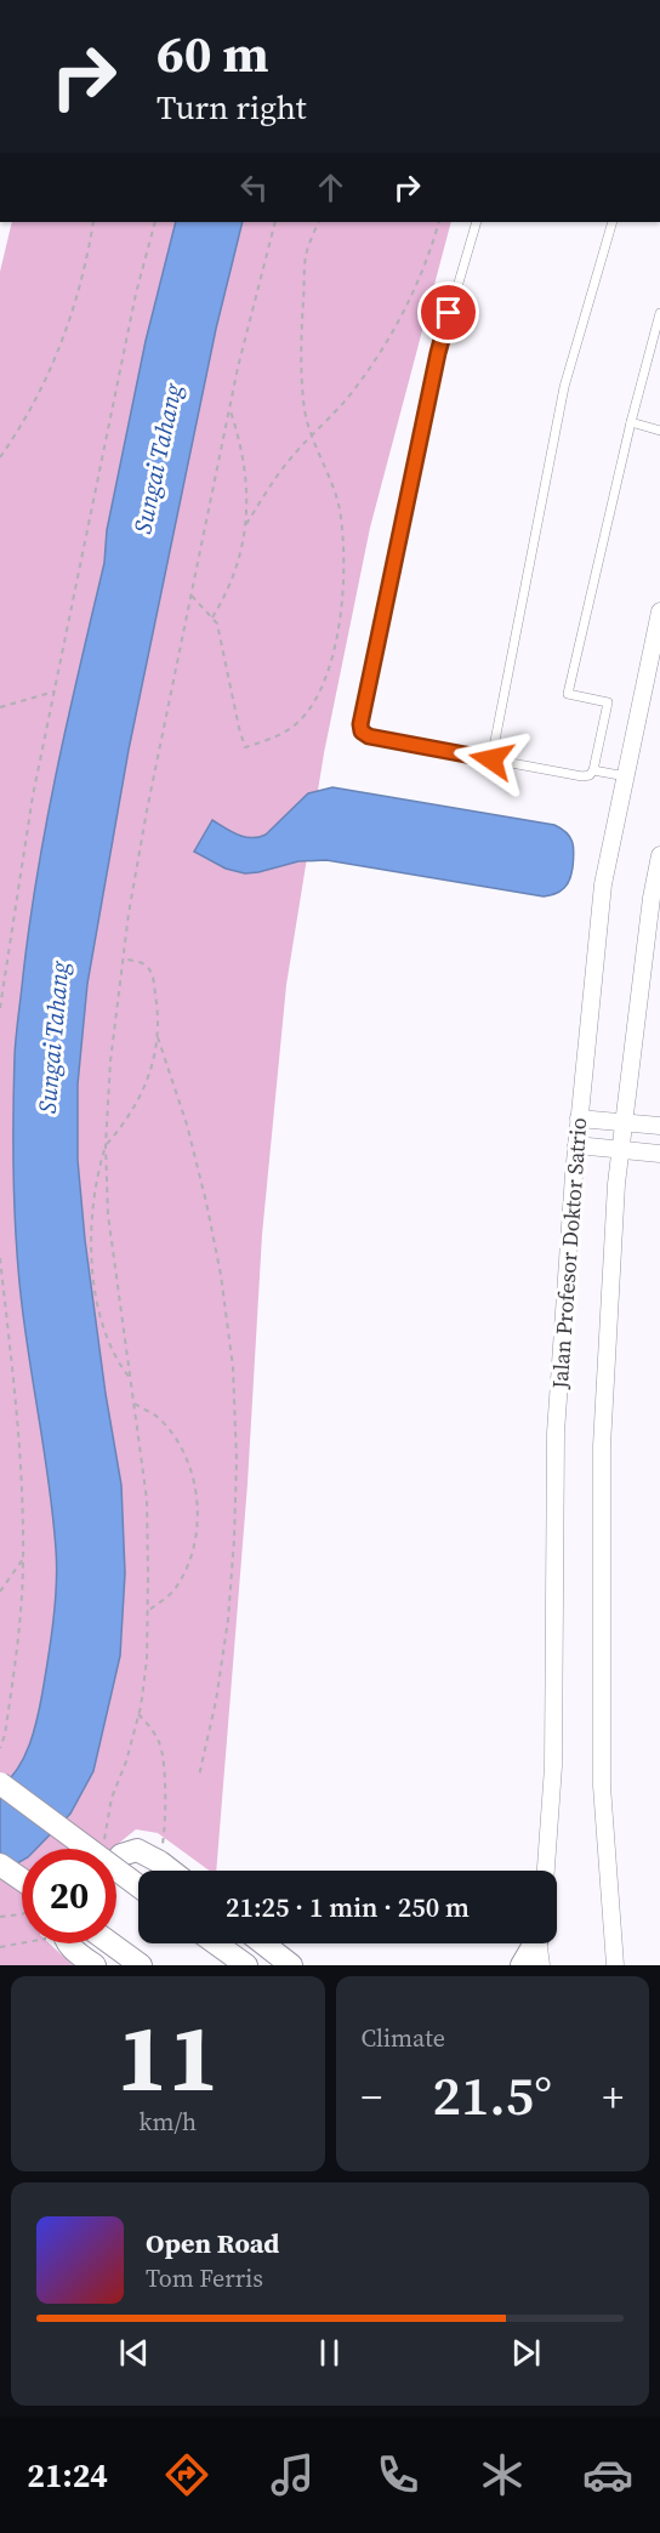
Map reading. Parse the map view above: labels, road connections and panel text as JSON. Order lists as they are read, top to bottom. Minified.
{"streets":{"street":["Jalan Profesor Doktor Satrio"]},"water":["Sungai Tahang"],"page":{"turn":["60 m","Turn right"],"limit":"20","trip":"21:25 · 1 min · 250 m","tile":[["11","km/h"],"Climate"],"heat":["−","21.5°","+"],"song":["Open Road","Tom Ferris"],"tabs":"21:24"}}
